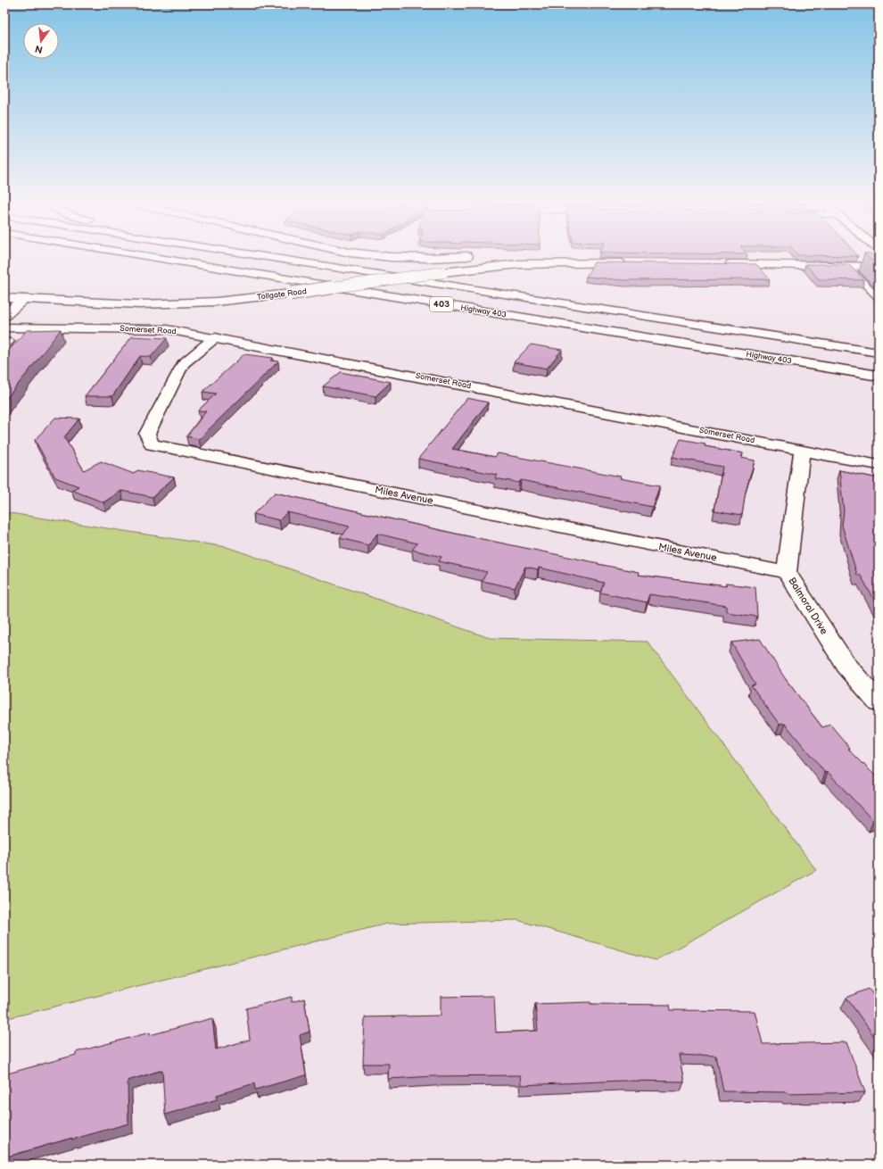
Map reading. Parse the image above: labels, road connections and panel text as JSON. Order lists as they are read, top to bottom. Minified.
{"streets":{"main road":["Tollgate Road","403","Highway 403","Somerset Road","Miles Avenue","Balmoral Drive"]},"crossings":[["Somerset Road","Miles Avenue"],["Somerset Road","Balmoral Drive"],["Miles Avenue","Balmoral Drive"]],"north":"bottom"}
